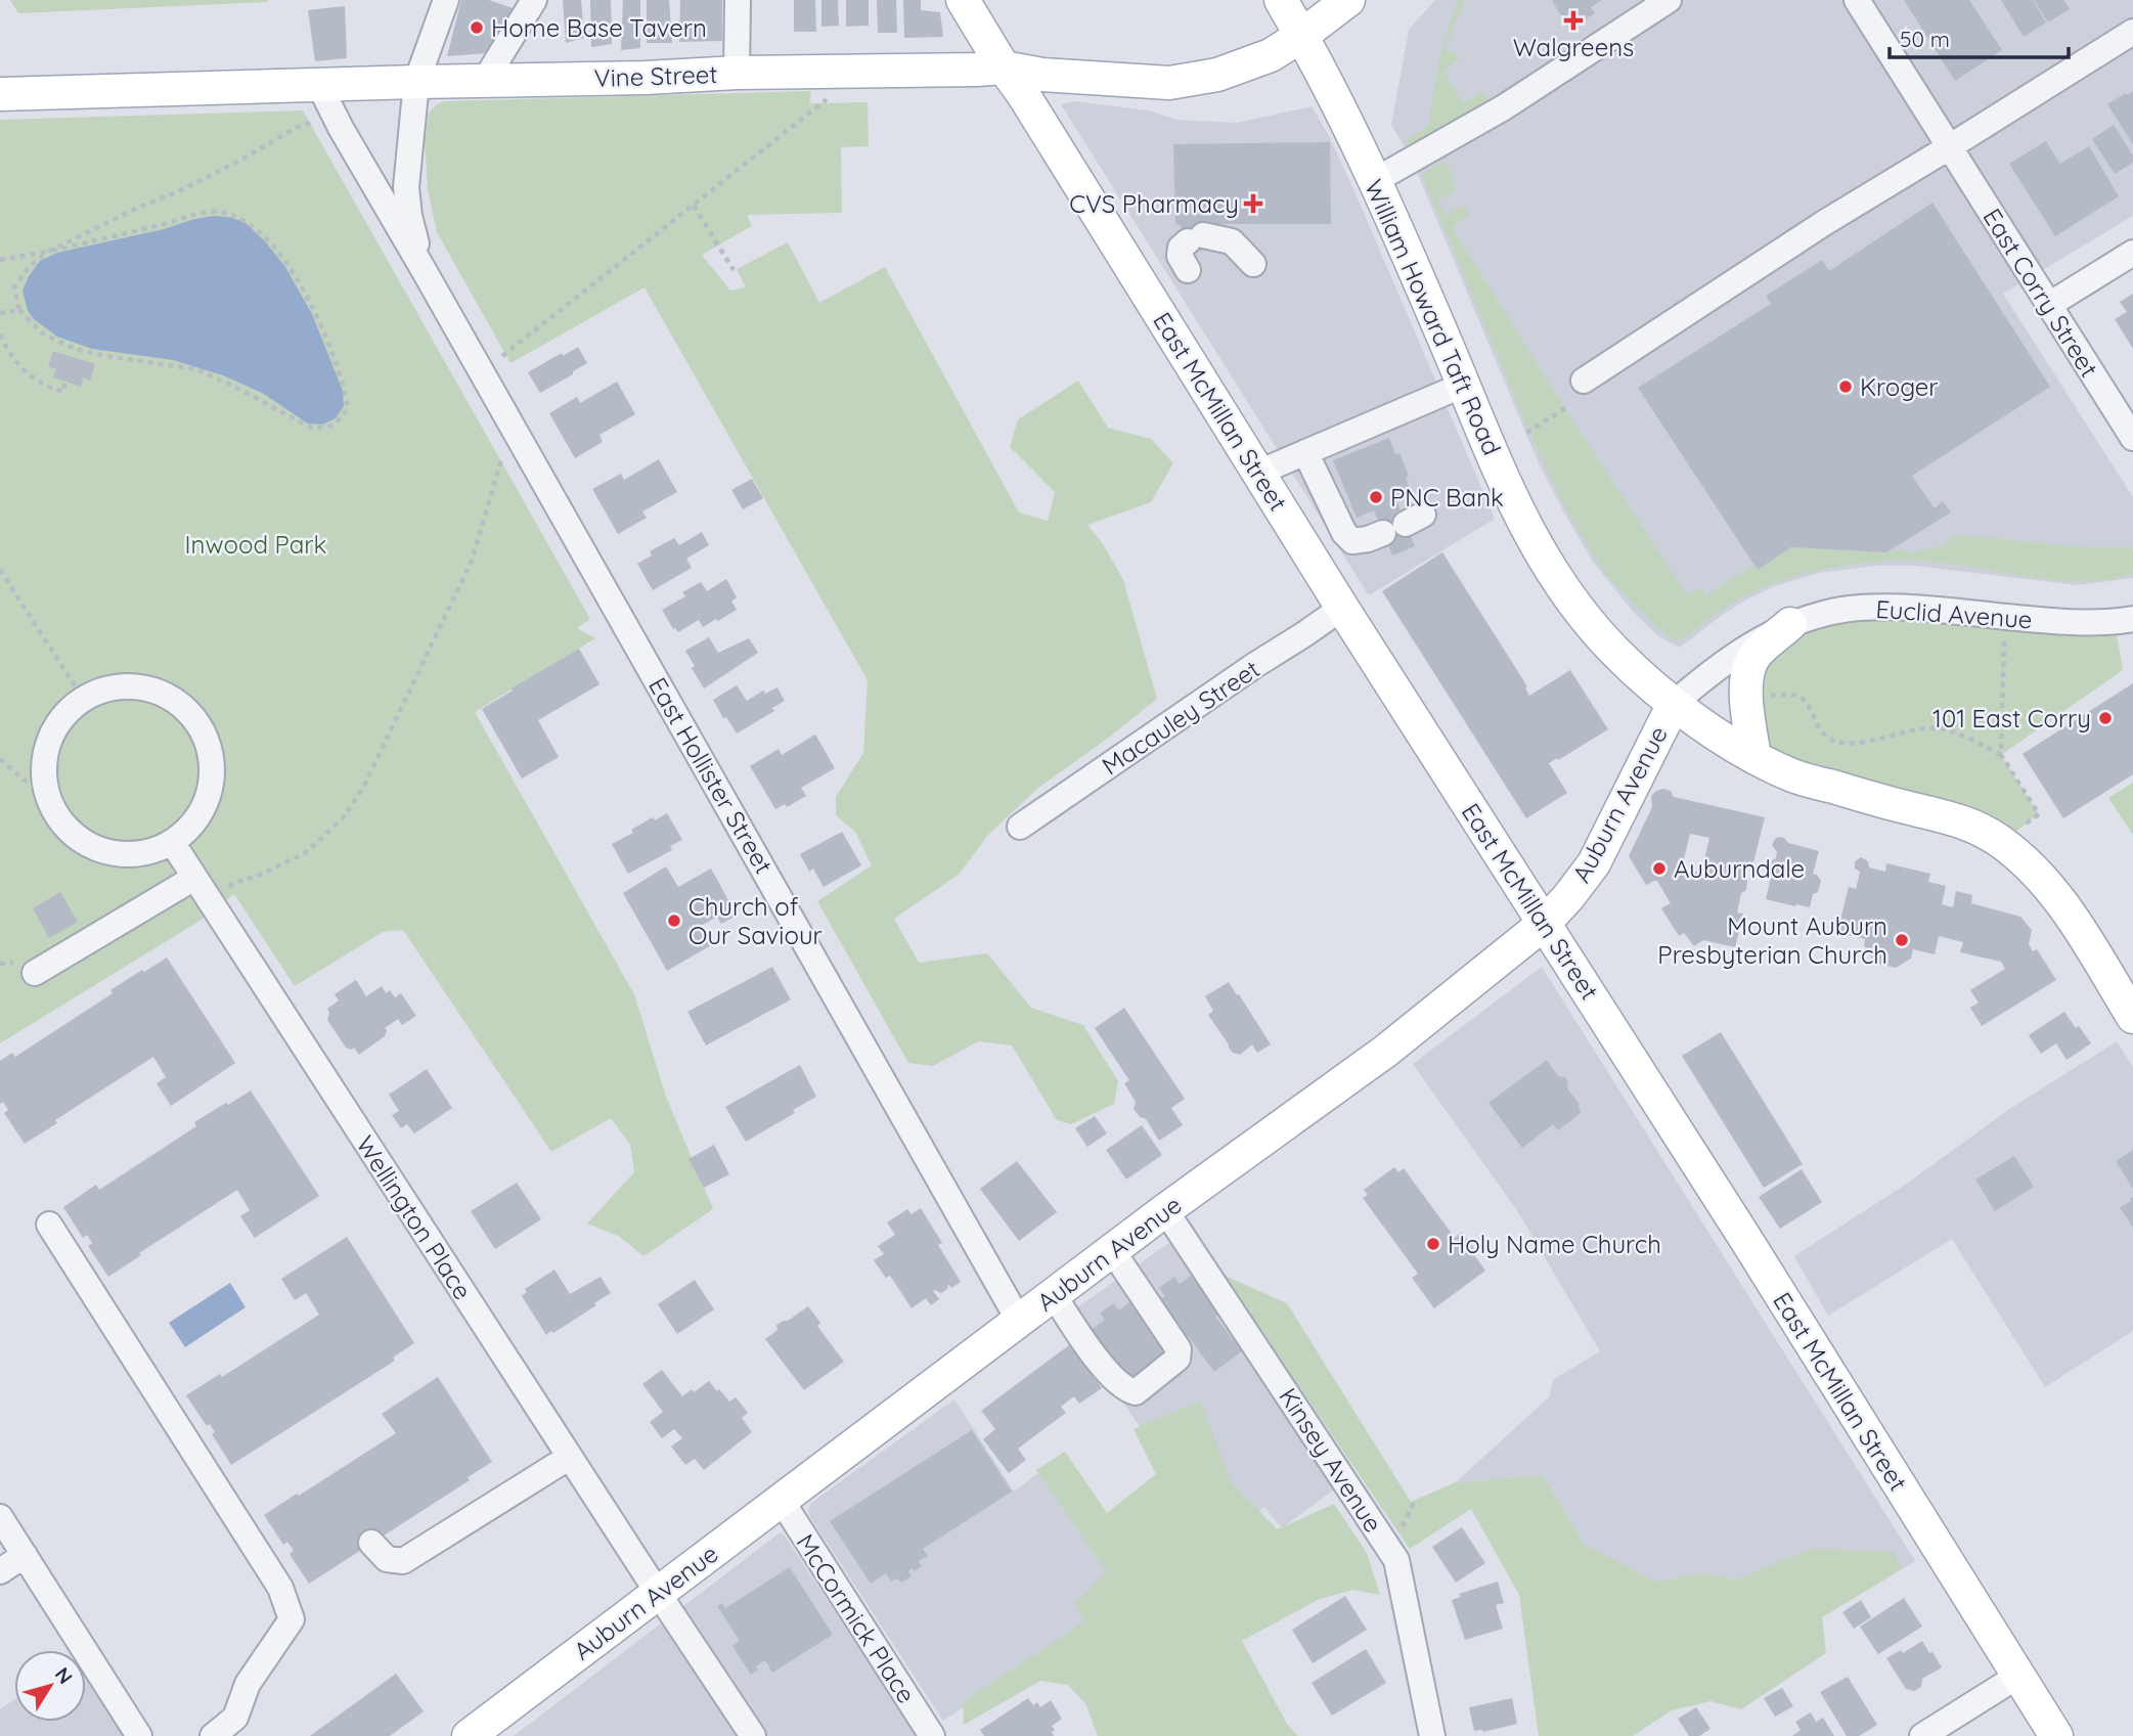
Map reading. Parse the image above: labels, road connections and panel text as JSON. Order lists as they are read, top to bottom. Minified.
{"streets":{"main road":["Vine Street","William Howard Taft Road","East McMillan Street","Auburn Avenue"],"street":["East Corry Street","Euclid Avenue","Macauley Street","East Hollister Street","Wellington Place","Kinsey Avenue","McCormick Place"]},"crossings":[["Vine Street","William Howard Taft Road"],["Vine Street","East McMillan Street"],["Vine Street","East Hollister Street"],["William Howard Taft Road","Euclid Avenue"],["William Howard Taft Road","Auburn Avenue"],["East McMillan Street","Macauley Street"],["East McMillan Street","Auburn Avenue"],["Euclid Avenue","Auburn Avenue"],["East Hollister Street","Auburn Avenue"],["Auburn Avenue","Wellington Place"],["Auburn Avenue","Kinsey Avenue"],["Auburn Avenue","McCormick Place"]],"parks":["Inwood Park"],"places":{"health":["Walgreens","CVS Pharmacy"],"other":["Home Base Tavern","Kroger","PNC Bank","101 East Corry","Auburndale","Church of Our Saviour","Mount Auburn Presbyterian Church","Holy Name Church"]},"scale_bar":"50 m","north":"top right"}
